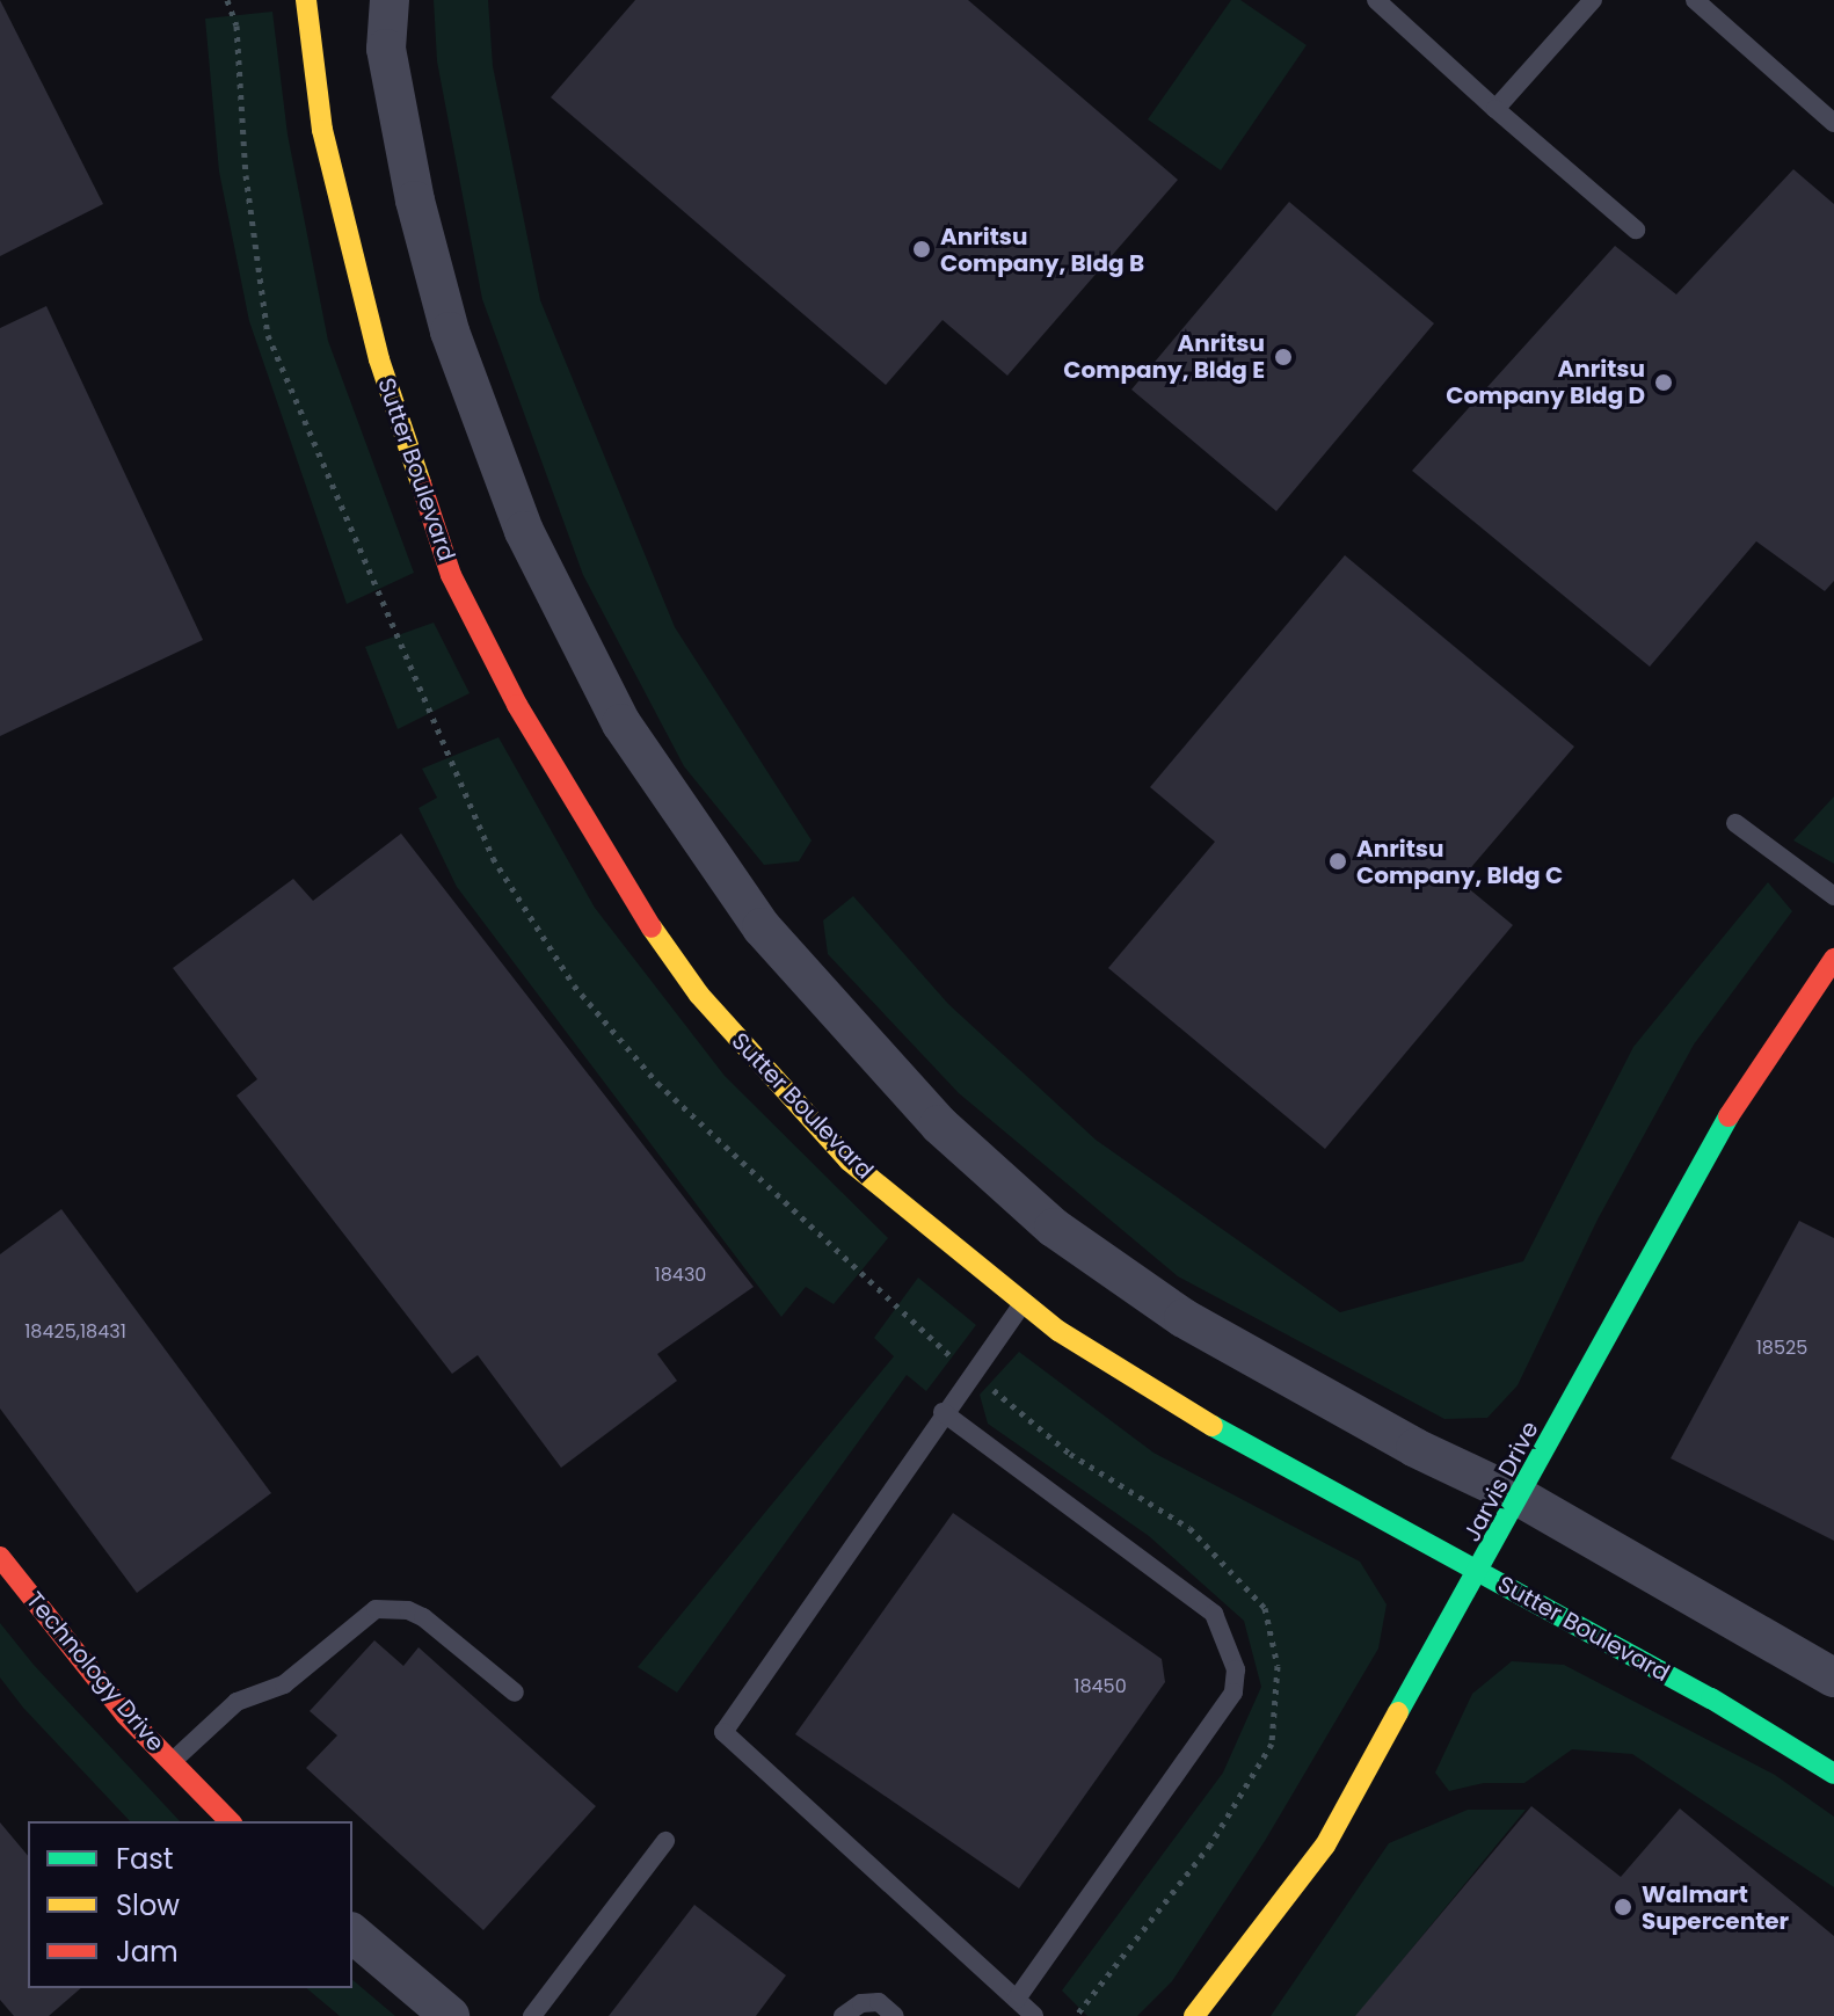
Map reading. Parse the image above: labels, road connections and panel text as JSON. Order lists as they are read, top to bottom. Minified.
{"streets":{"street":["Sutter Boulevard","Jarvis Drive","Technology Drive"]},"crossings":[["Sutter Boulevard","Jarvis Drive"]],"places":["Anritsu Company, Bldg B","Anritsu Company, Bldg E","Anritsu Company Bldg D","Anritsu Company, Bldg C","Walmart Supercenter"],"house_numbers":["18430","18425,18431","18525","18450"],"legend":["Fast","Slow","Jam"]}
